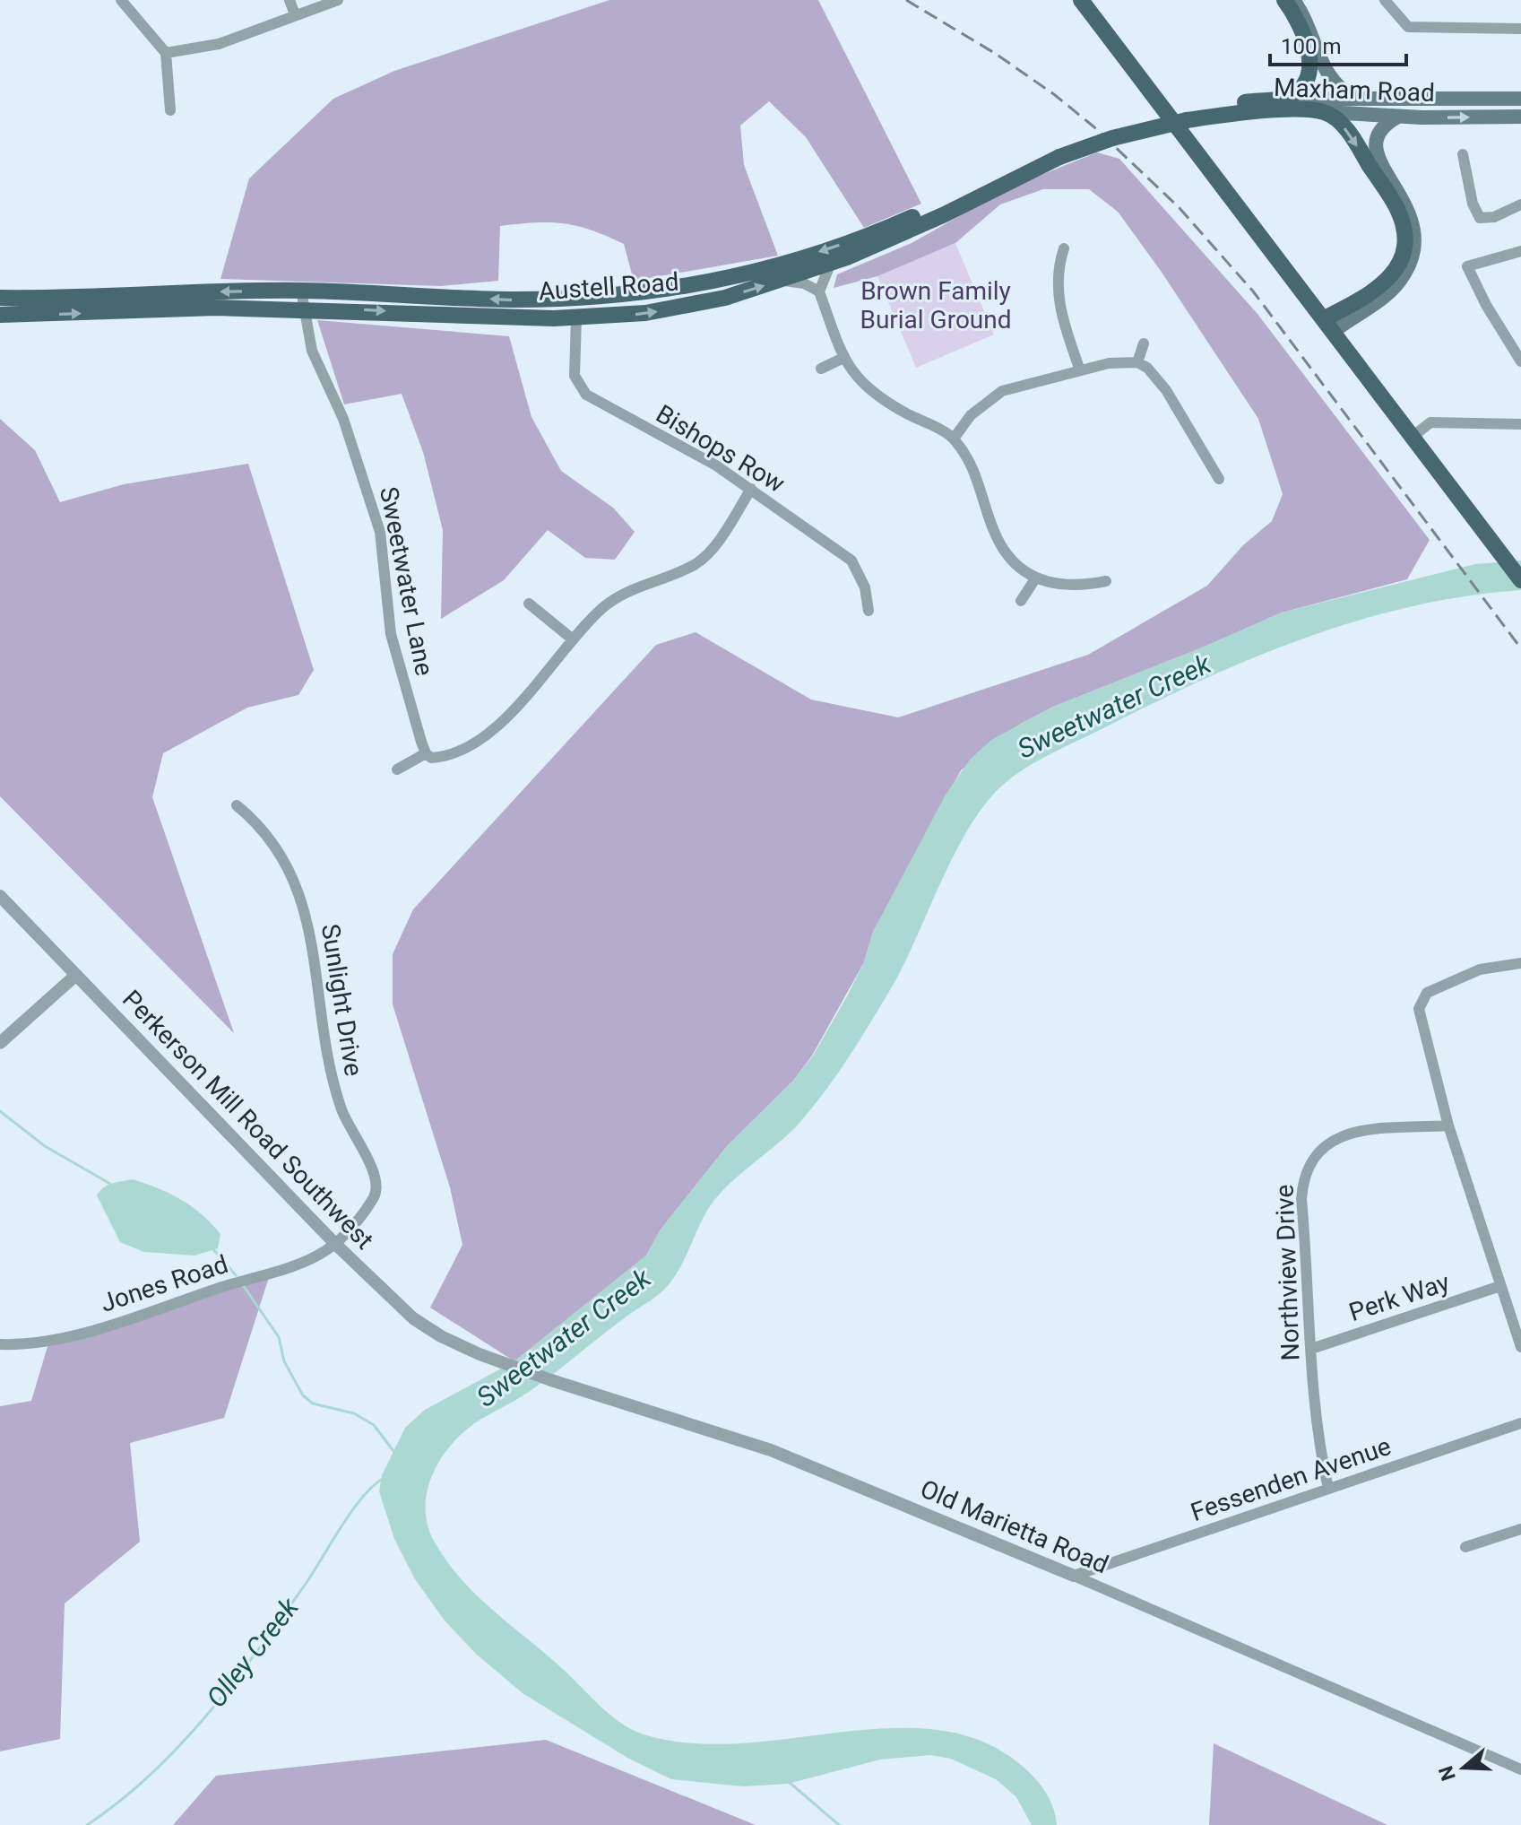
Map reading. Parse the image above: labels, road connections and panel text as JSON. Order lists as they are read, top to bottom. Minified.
{"streets":{"main road":["Maxham Road","Austell Road"],"street":["Bishops Row","Sweetwater Lane","Sunlight Drive","Perkerson Mill Road Southwest","Northview Drive","Jones Road","Perk Way","Fessenden Avenue","Old Marietta Road"]},"crossings":[["Maxham Road","Austell Road"],["Austell Road","Bishops Row"],["Austell Road","Sweetwater Lane"],["Sunlight Drive","Perkerson Mill Road Southwest"],["Sunlight Drive","Jones Road"],["Perkerson Mill Road Southwest","Jones Road"],["Perkerson Mill Road Southwest","Old Marietta Road"],["Northview Drive","Perk Way"],["Northview Drive","Fessenden Avenue"],["Fessenden Avenue","Old Marietta Road"]],"water":["Sweetwater Creek","Olley Creek"],"parks":["Brown Family Burial Ground"],"scale_bar":"100 m","north":"left"}
